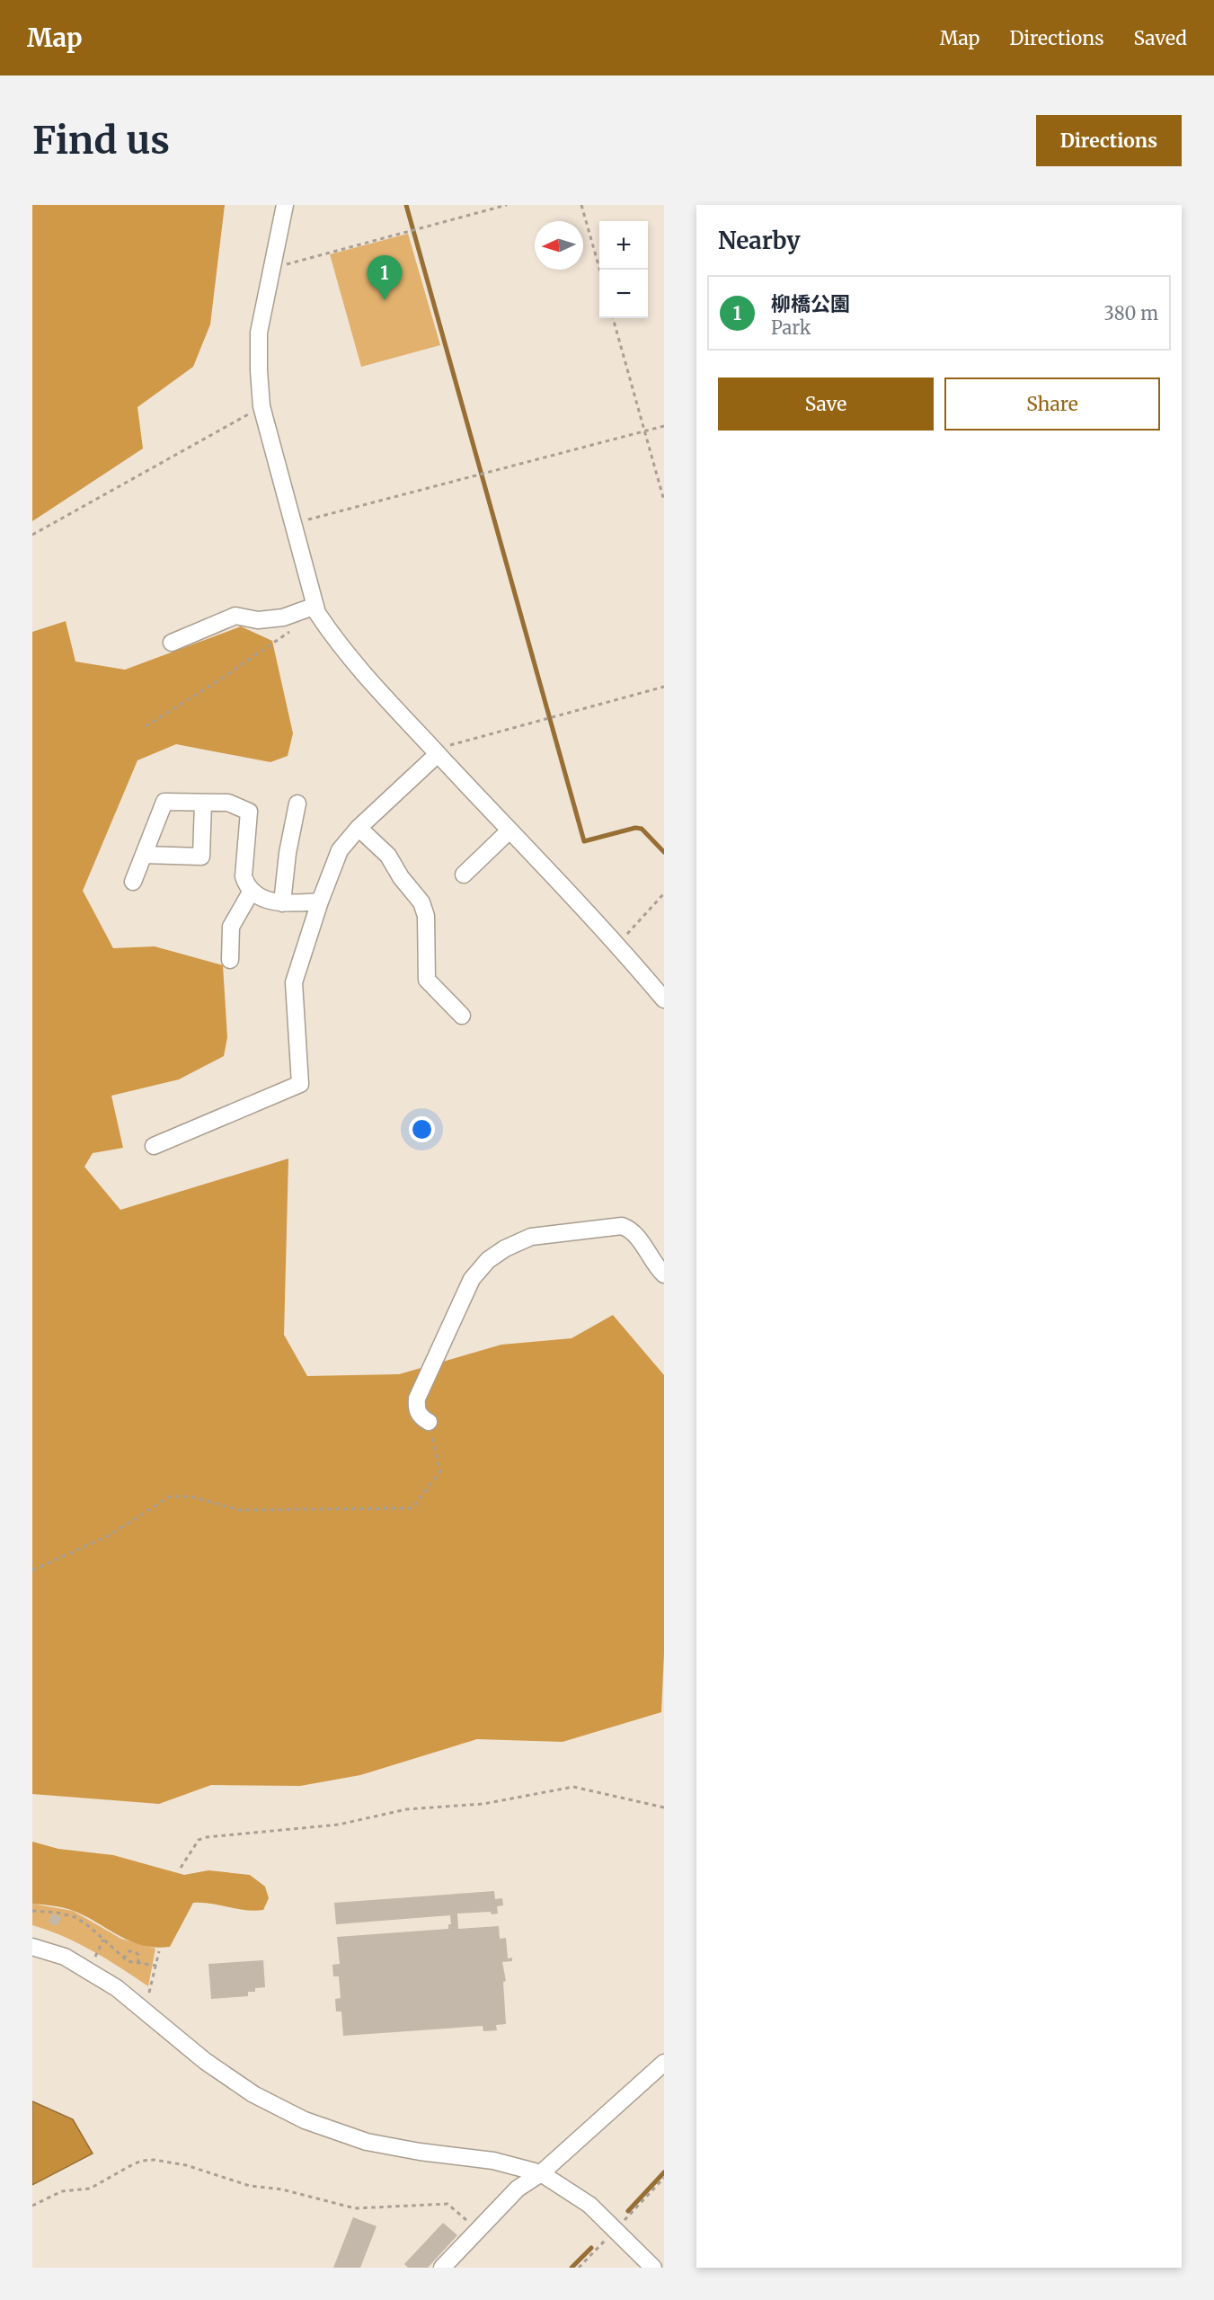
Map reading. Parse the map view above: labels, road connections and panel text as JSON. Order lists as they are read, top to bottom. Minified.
{"north":"left","page":{"header":"Map","nav":["Map","Directions","Saved"],"buttons":["Directions",["Save","Share"]],"title":"Find us","heading":"Nearby","map_buttons":["+","−"],"pins":"1","list":[{"mark":"1","name":"柳橋公園","note":"Park","value":"380 m"}]}}
